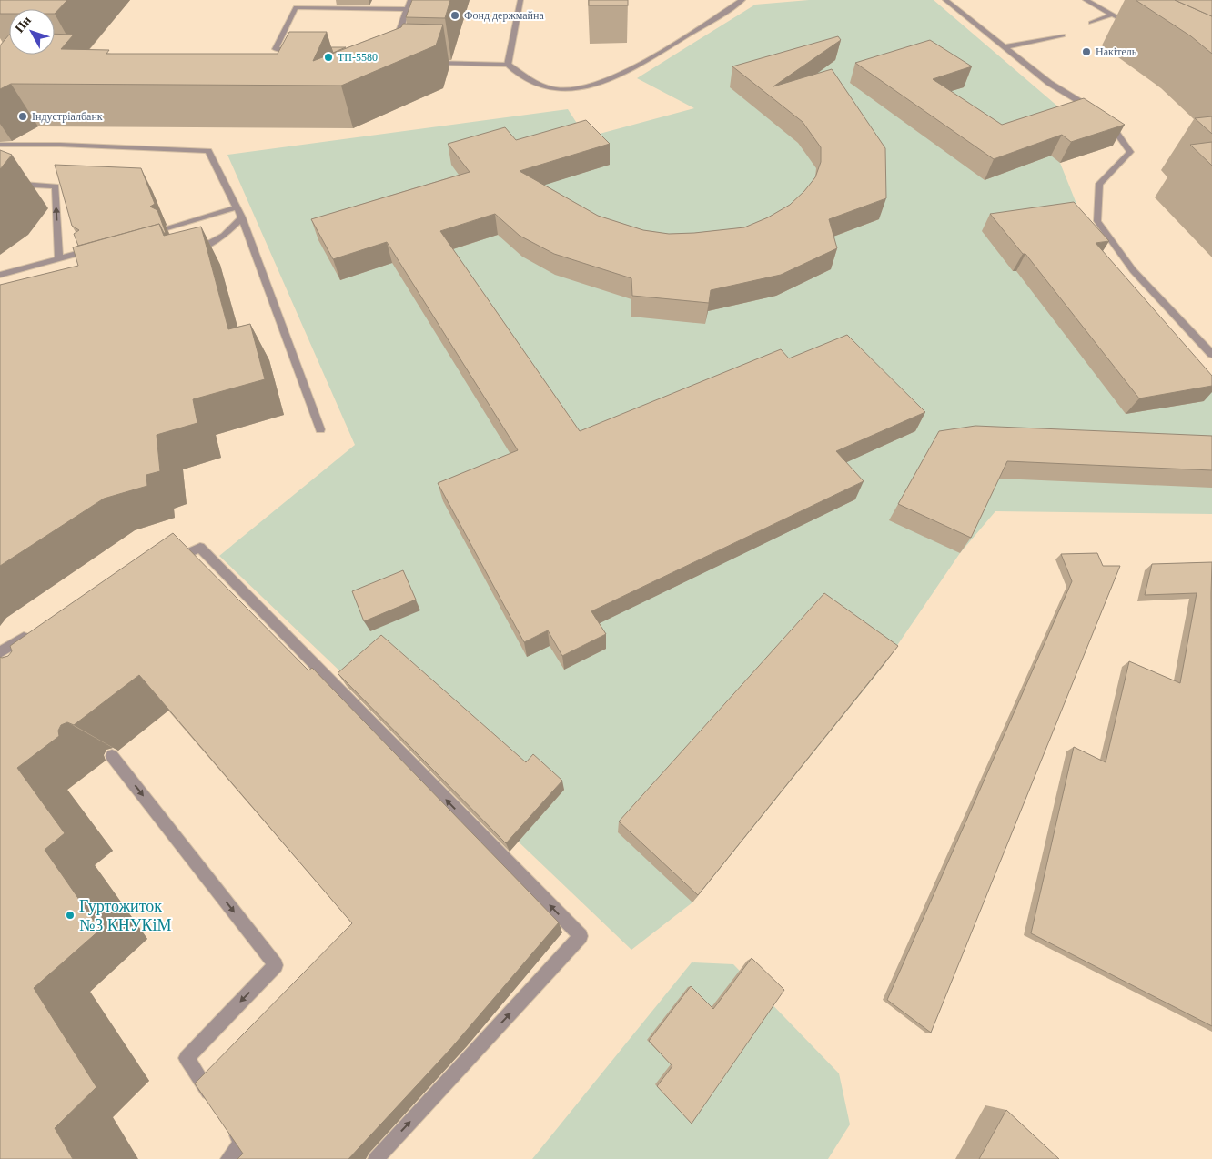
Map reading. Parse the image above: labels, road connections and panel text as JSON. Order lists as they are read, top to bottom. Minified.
{"places":["Фонд держмайна","Накітель","ТП-5580","Індустріалбанк","Гуртожиток №3 КНУКіМ"],"north":"top left"}
